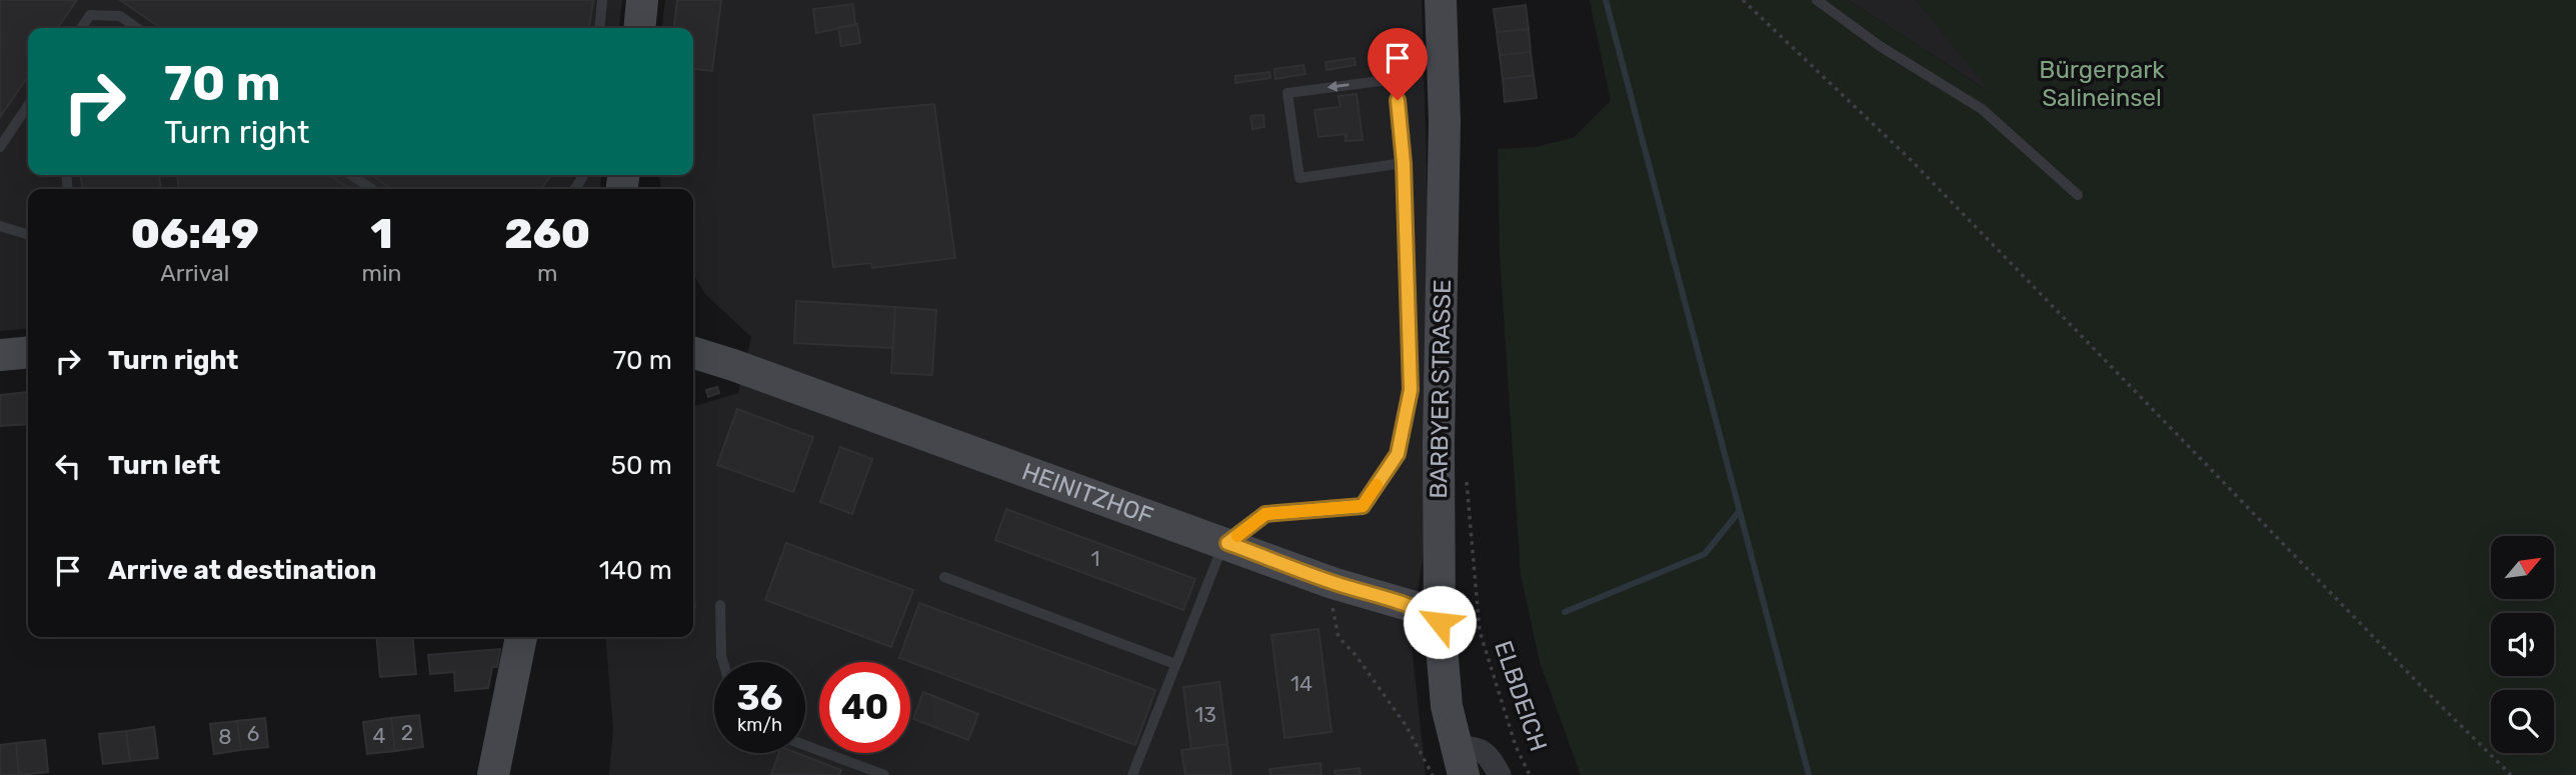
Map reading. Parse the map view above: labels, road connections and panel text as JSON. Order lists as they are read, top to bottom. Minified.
{"streets":{"street":["BARBYER STRASSE","HEINITZHOF"],"path":["ELBDEICH"]},"crossings":[["BARBYER STRASSE","HEINITZHOF"]],"parks":["Bürgerpark Salineinsel"],"house_numbers":["1","14","13","2","6","4","8"],"north":"top right","page":{"turn":["70 m","Turn right"],"eta":["06:49","Arrival","1","min","260","m"],"list":[{"name":"Turn right","value":"70 m"},{"name":"Turn left","value":"50 m"},{"name":"Arrive at destination","value":"140 m"}],"speed":"36 km/h","limit":"40"}}
